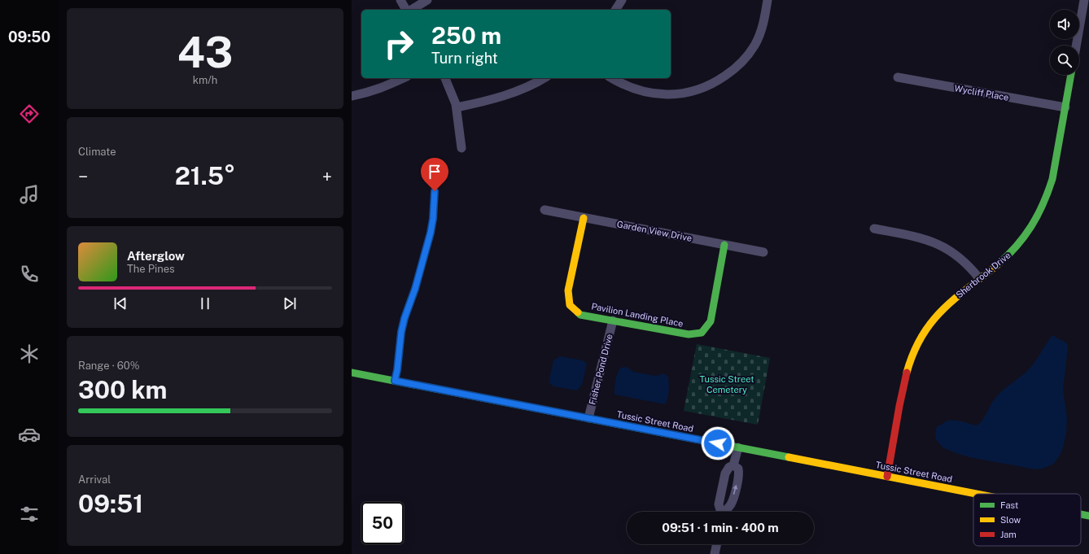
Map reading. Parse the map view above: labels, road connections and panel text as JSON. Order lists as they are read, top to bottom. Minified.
{"streets":{"street":["Wycliff Place","Garden View Drive","Sherbrook Drive","Pavilion Landing Place","Fisher Pond Drive","Tussic Street Road"]},"crossings":[["Wycliff Place","Sherbrook Drive"],["Garden View Drive","Pavilion Landing Place"],["Sherbrook Drive","Tussic Street Road"],["Pavilion Landing Place","Fisher Pond Drive"],["Fisher Pond Drive","Tussic Street Road"]],"parks":["Tussic Street Cemetery"],"legend":["Fast","Slow","Jam"],"page":{"tabs":"09:50","tile":[["43","km/h"],"Climate",["Range · 60%","300 km"],["Arrival","09:51"]],"turn":["250 m","Turn right"],"heat":["−","21.5°","+"],"song":["Afterglow","The Pines"],"limit":"50","trip":"09:51 · 1 min · 400 m"}}
